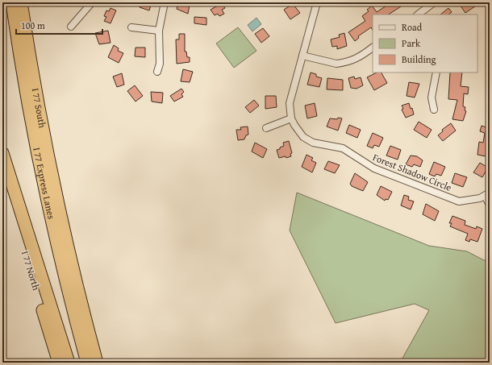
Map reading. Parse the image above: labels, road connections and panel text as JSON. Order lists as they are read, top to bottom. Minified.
{"streets":{"highway":["I 77 South","I 77 Express Lanes","I 77 North"],"street":["Forest Shadow Circle"]},"legend":["Road","Park","Building"],"scale_bar":"100 m"}
